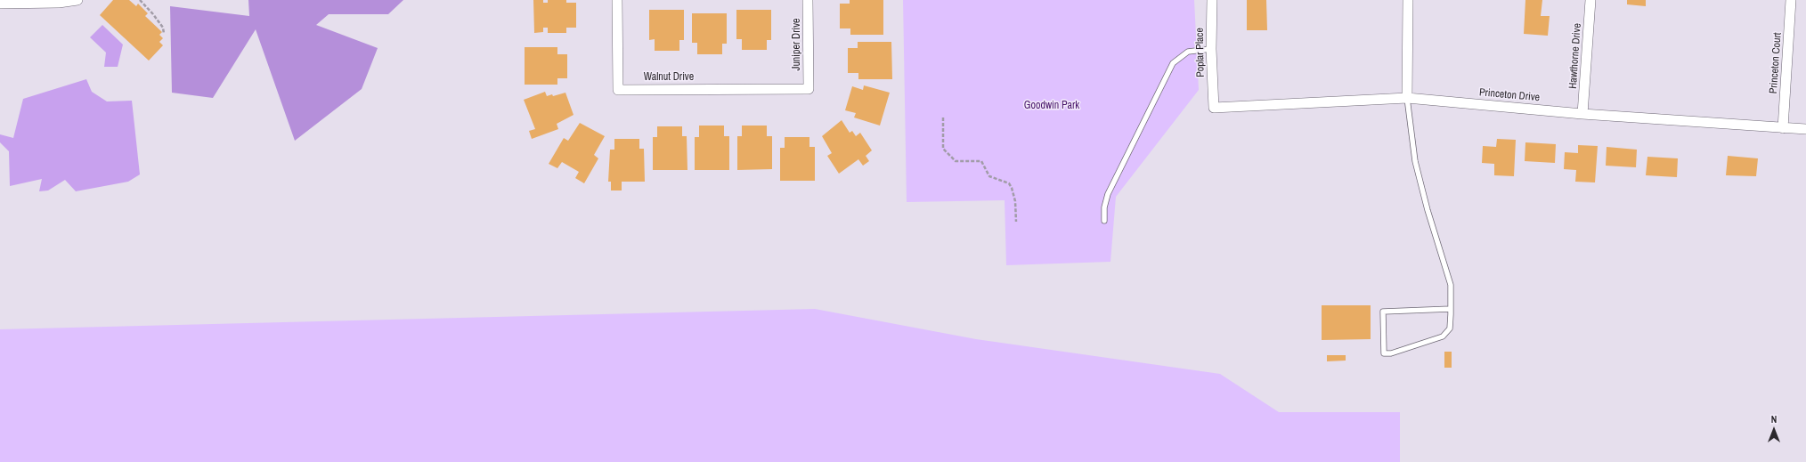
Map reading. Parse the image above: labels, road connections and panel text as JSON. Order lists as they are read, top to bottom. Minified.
{"streets":{"street":["Juniper Drive","Poplar Place","Hawthorne Drive","Princeton Court","Walnut Drive","Princeton Drive"]},"crossings":[["Juniper Drive","Walnut Drive"],["Poplar Place","Princeton Drive"],["Hawthorne Drive","Princeton Drive"],["Princeton Court","Princeton Drive"]],"parks":["Goodwin Park"],"north":"top"}
